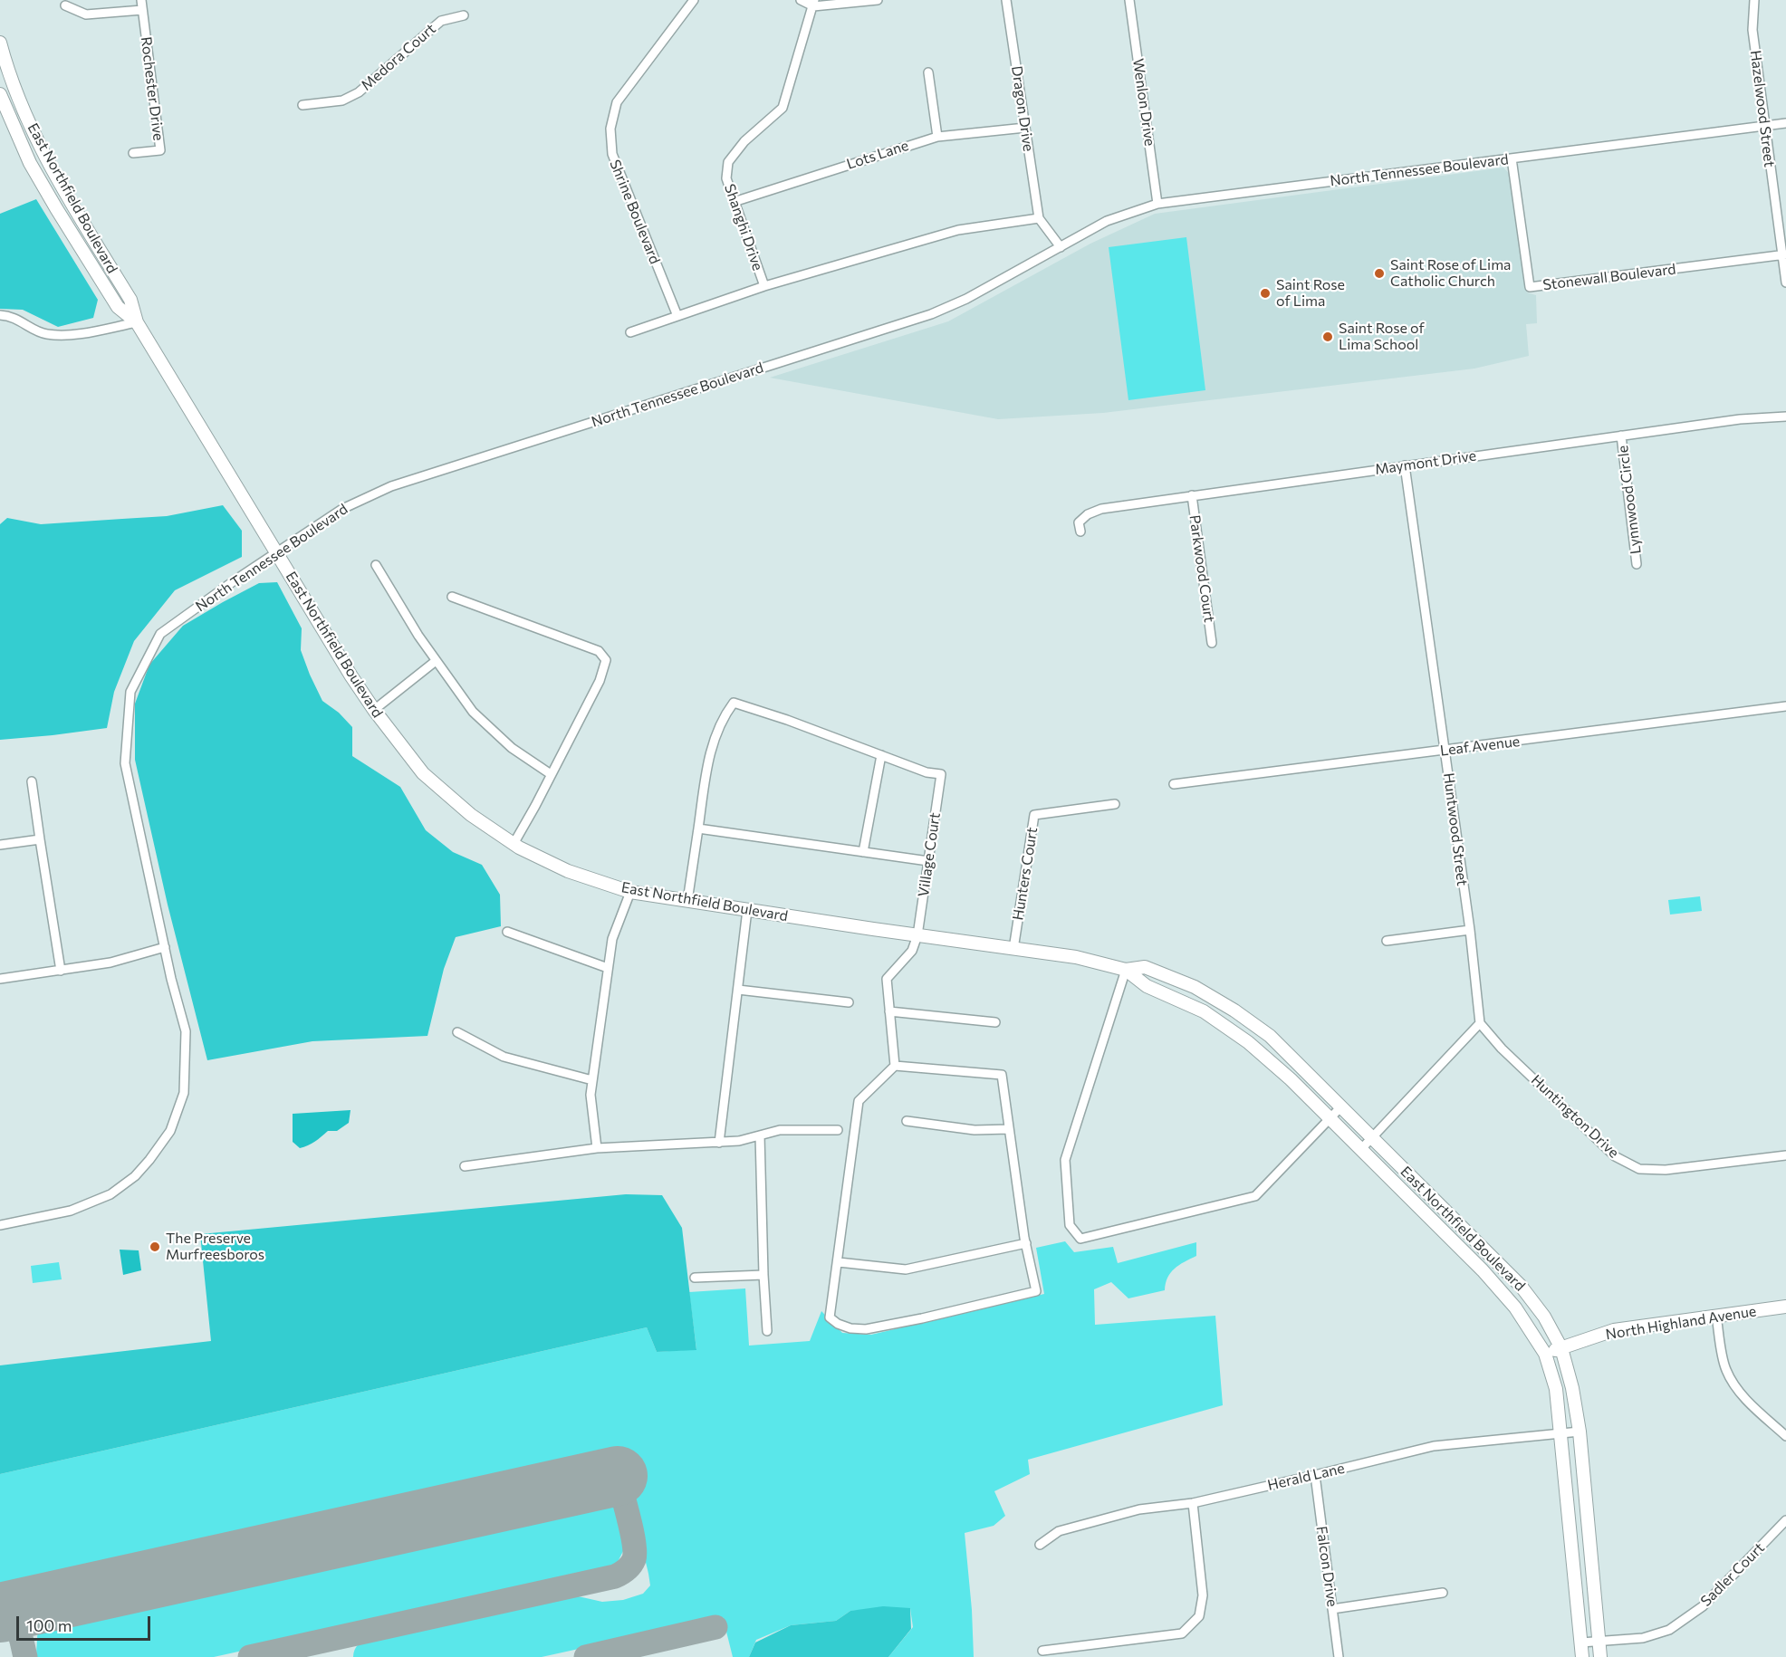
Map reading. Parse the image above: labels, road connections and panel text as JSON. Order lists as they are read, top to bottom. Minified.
{"streets":{"main road":["East Northfield Boulevard","North Highland Avenue"],"street":["Medora Court","Rochester Drive","Wenlon Drive","Dragon Drive","Hazelwood Street","Lots Lane","North Tennessee Boulevard","Shrine Boulevard","Shanghi Drive","Stonewall Boulevard","Maymont Drive","Lynnwood Circle","Parkwood Court","Leaf Avenue","Huntwood Street","Village Court","Hunters Court","Huntington Drive","Herald Lane","Falcon Drive","Sadler Court"]},"crossings":[["Wenlon Drive","North Tennessee Boulevard"],["Dragon Drive","Lots Lane"],["Hazelwood Street","North Tennessee Boulevard"],["Hazelwood Street","Stonewall Boulevard"],["Lots Lane","Shanghi Drive"],["North Tennessee Boulevard","East Northfield Boulevard"],["North Tennessee Boulevard","Stonewall Boulevard"],["East Northfield Boulevard","Village Court"],["East Northfield Boulevard","Hunters Court"],["East Northfield Boulevard","North Highland Avenue"],["East Northfield Boulevard","Herald Lane"],["East Northfield Boulevard","Sadler Court"],["Maymont Drive","Lynnwood Circle"],["Maymont Drive","Parkwood Court"],["Maymont Drive","Huntwood Street"],["Leaf Avenue","Huntwood Street"],["Huntwood Street","Huntington Drive"],["Herald Lane","Falcon Drive"]],"places":["Saint Rose of Lima Catholic Church","Saint Rose of Lima","Saint Rose of Lima School","The Preserve Murfreesboros"],"scale_bar":"100 m"}
